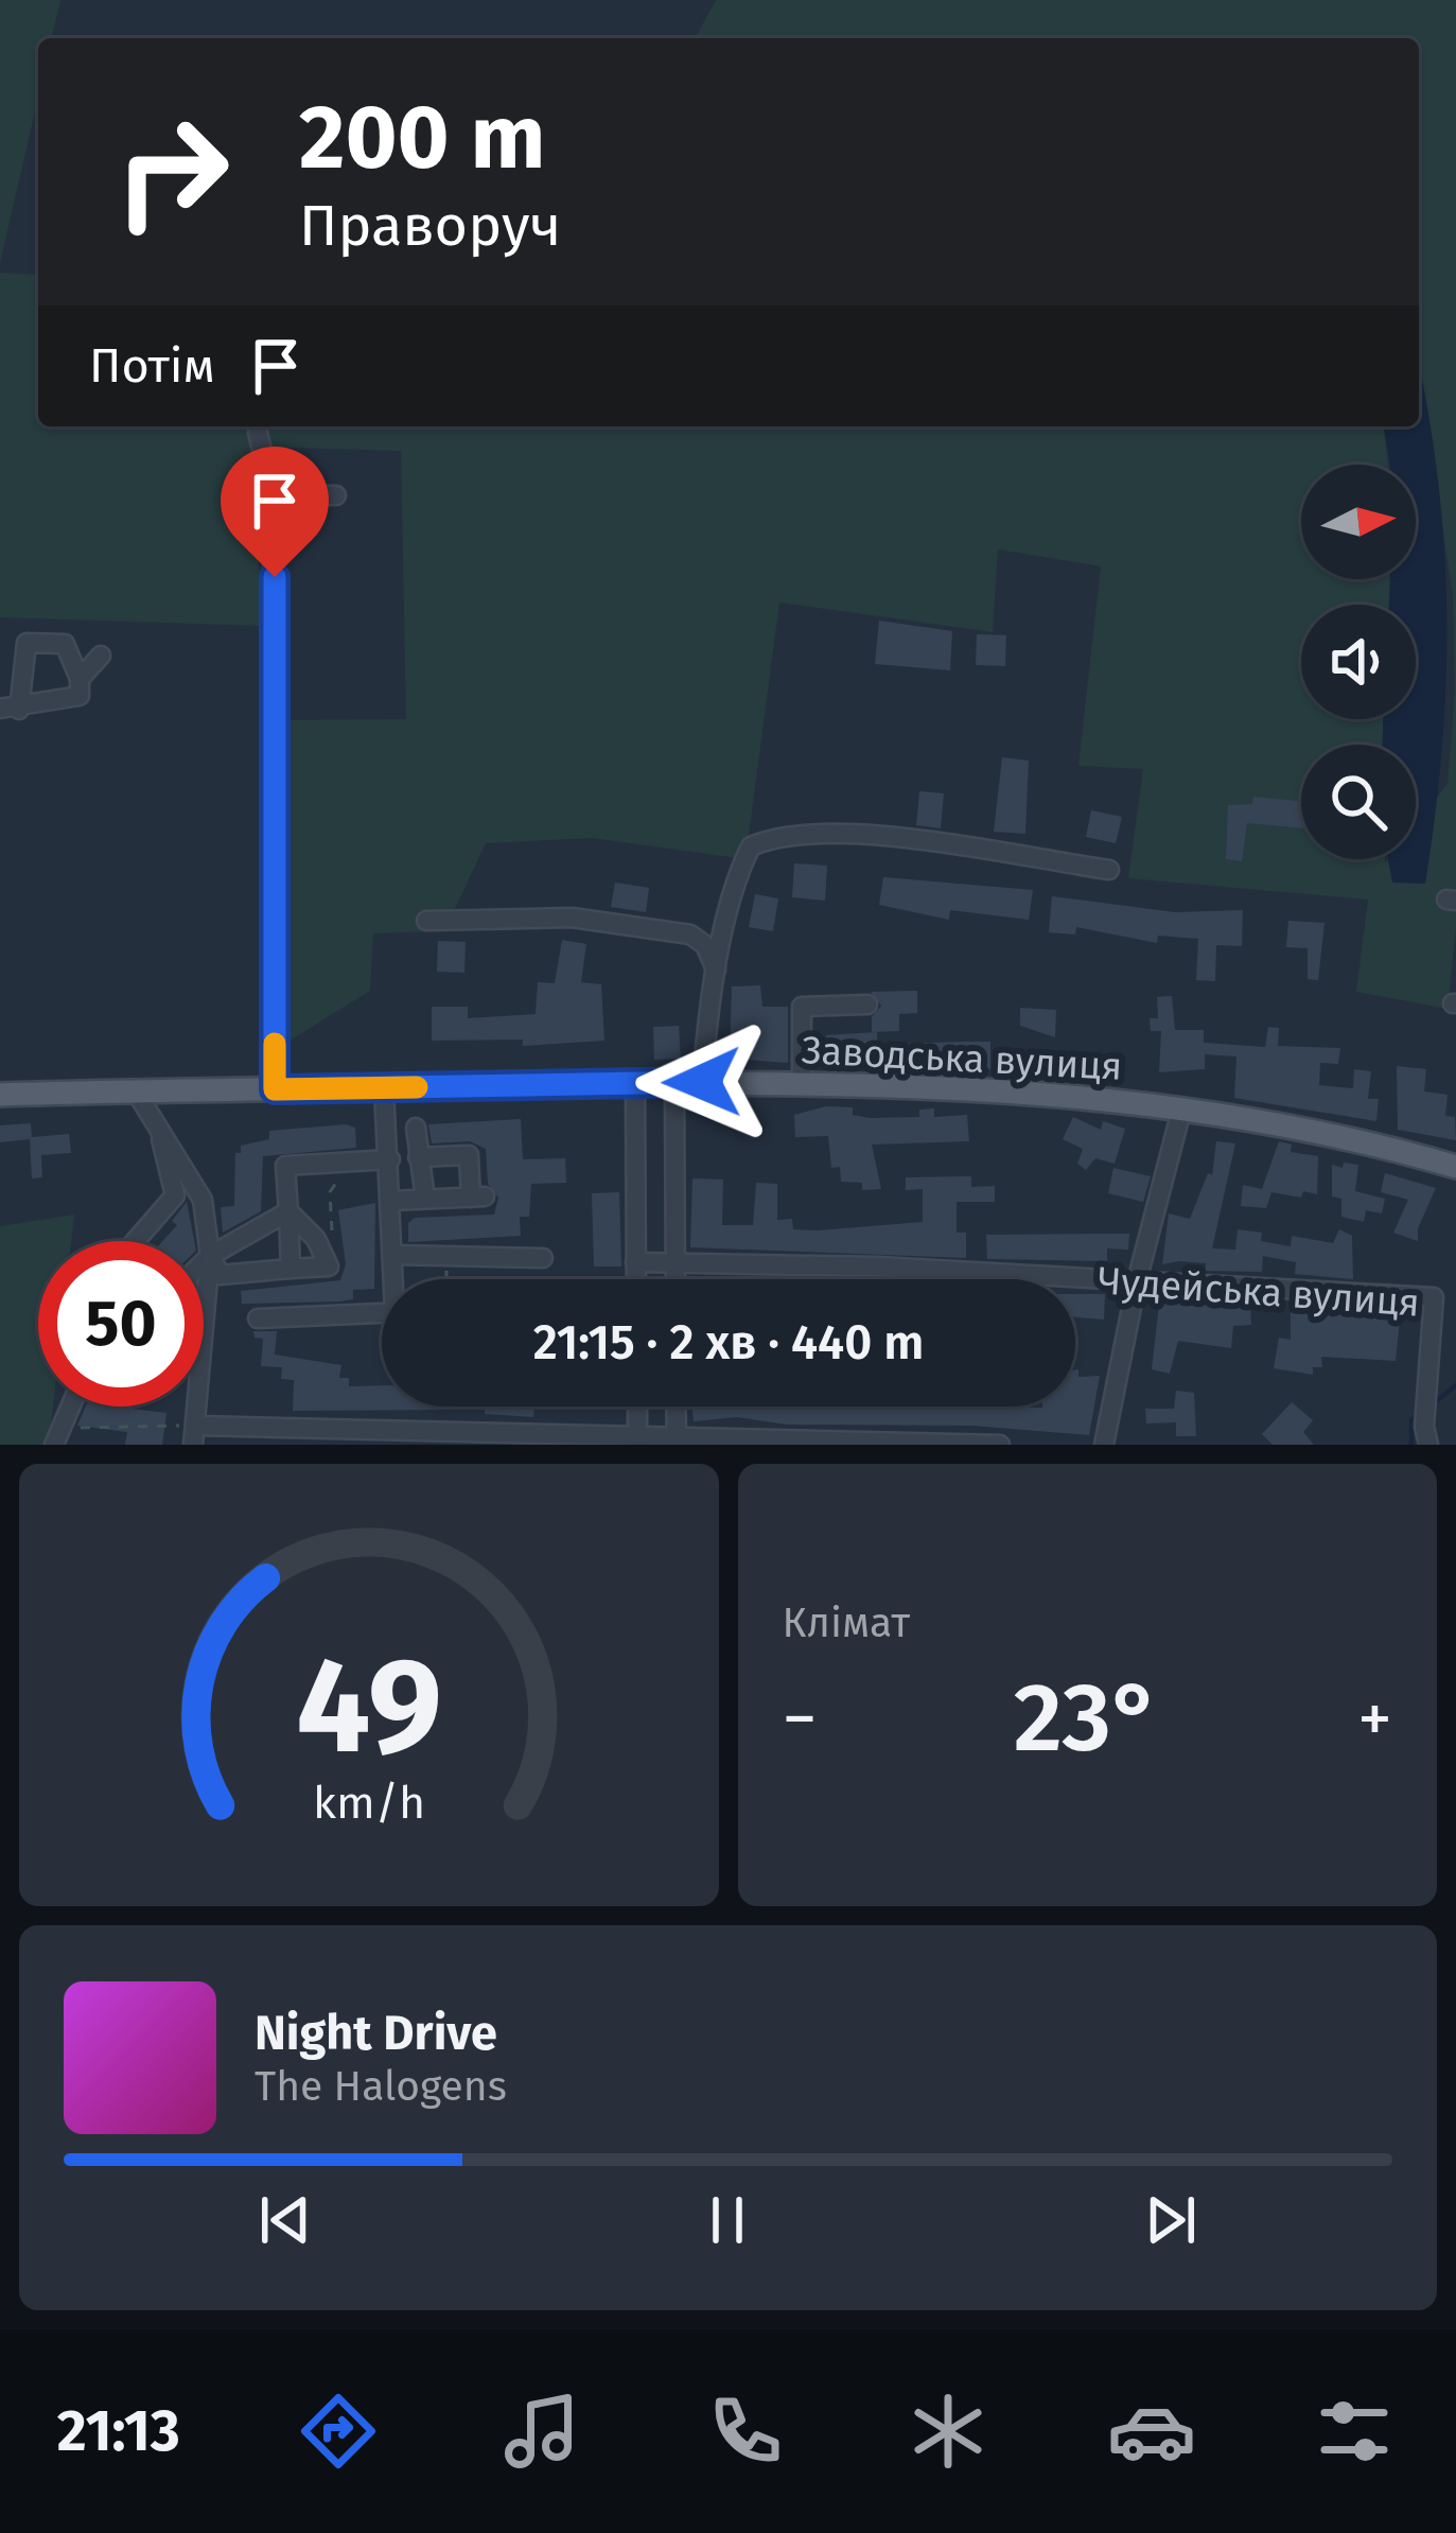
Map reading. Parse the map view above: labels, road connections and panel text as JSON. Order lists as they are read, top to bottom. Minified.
{"streets":{"main road":["Заводська вулиця"],"street":["Чудейська вулиця"]},"north":"right","page":{"turn":["200 m","Праворуч"],"then":"Потім","limit":"50","trip":"21:15 · 2 хв · 440 m","tile":"Клімат","heat":["−","23°","+"],"song":["Night Drive","The Halogens"],"tabs":"21:13","gauge":["49","km/h"]}}
